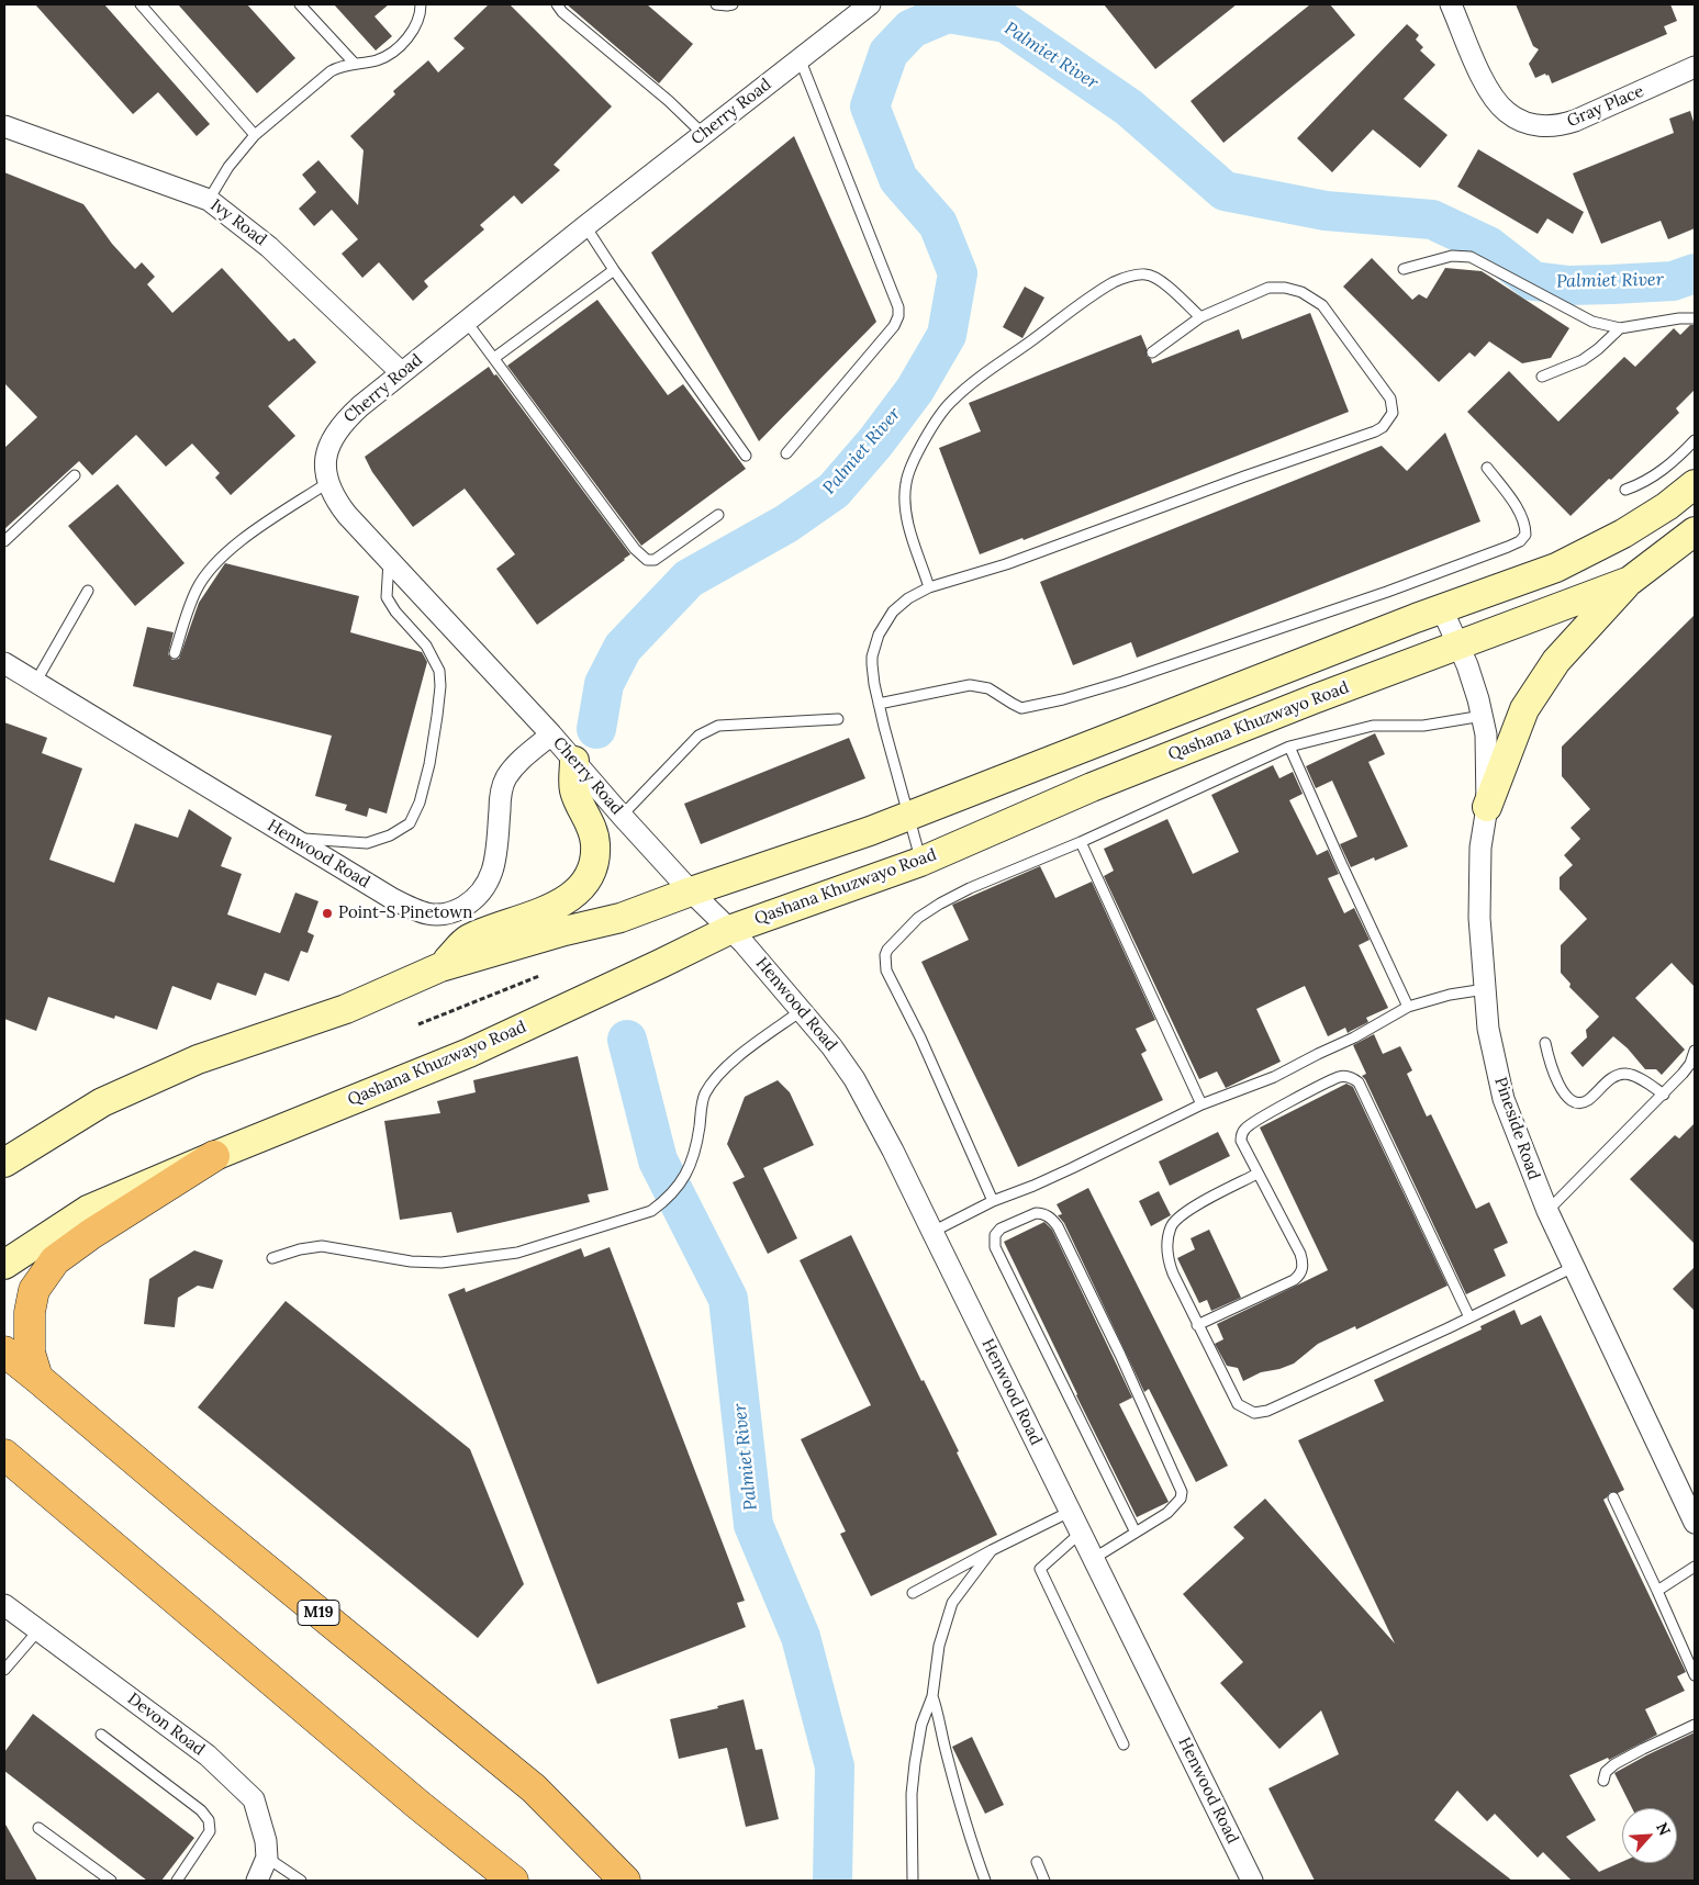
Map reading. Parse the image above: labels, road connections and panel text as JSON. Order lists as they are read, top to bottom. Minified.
{"streets":{"highway":["M19"],"main road":["Qashana Khuzwayo Road"],"street":["Gray Place","Cherry Road","Ivy Road","Henwood Road","Pineside Road","Devon Road"]},"crossings":[["Cherry Road","Ivy Road"],["Cherry Road","Qashana Khuzwayo Road"],["Cherry Road","Henwood Road"],["Qashana Khuzwayo Road","Henwood Road"],["Qashana Khuzwayo Road","Pineside Road"]],"water":["Palmiet River"],"places":["Point-S Pinetown"],"north":"top right"}
